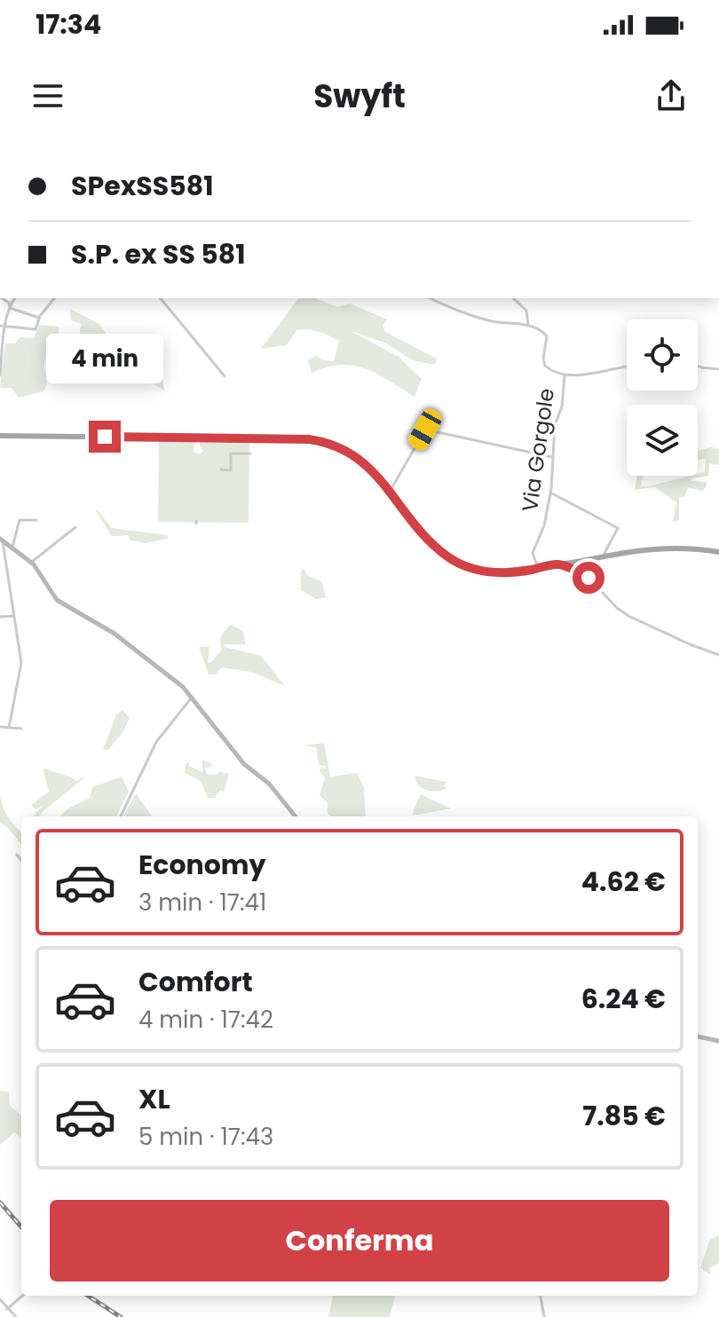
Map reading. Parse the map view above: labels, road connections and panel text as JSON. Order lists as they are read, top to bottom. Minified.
{"streets":{"street":["Via Gorgole"]},"page":{"status":"17:34","header":"Swyft","banner":["SPexSS581","S.P. ex SS 581"],"bubble":"4 min","list":[{"name":"Economy","note":"3 min · 17:41","value":"4.62 €"},{"name":"Comfort","note":"4 min · 17:42","value":"6.24 €"},{"name":"XL","note":"5 min · 17:43","value":"7.85 €"}],"buttons":"Conferma"}}
